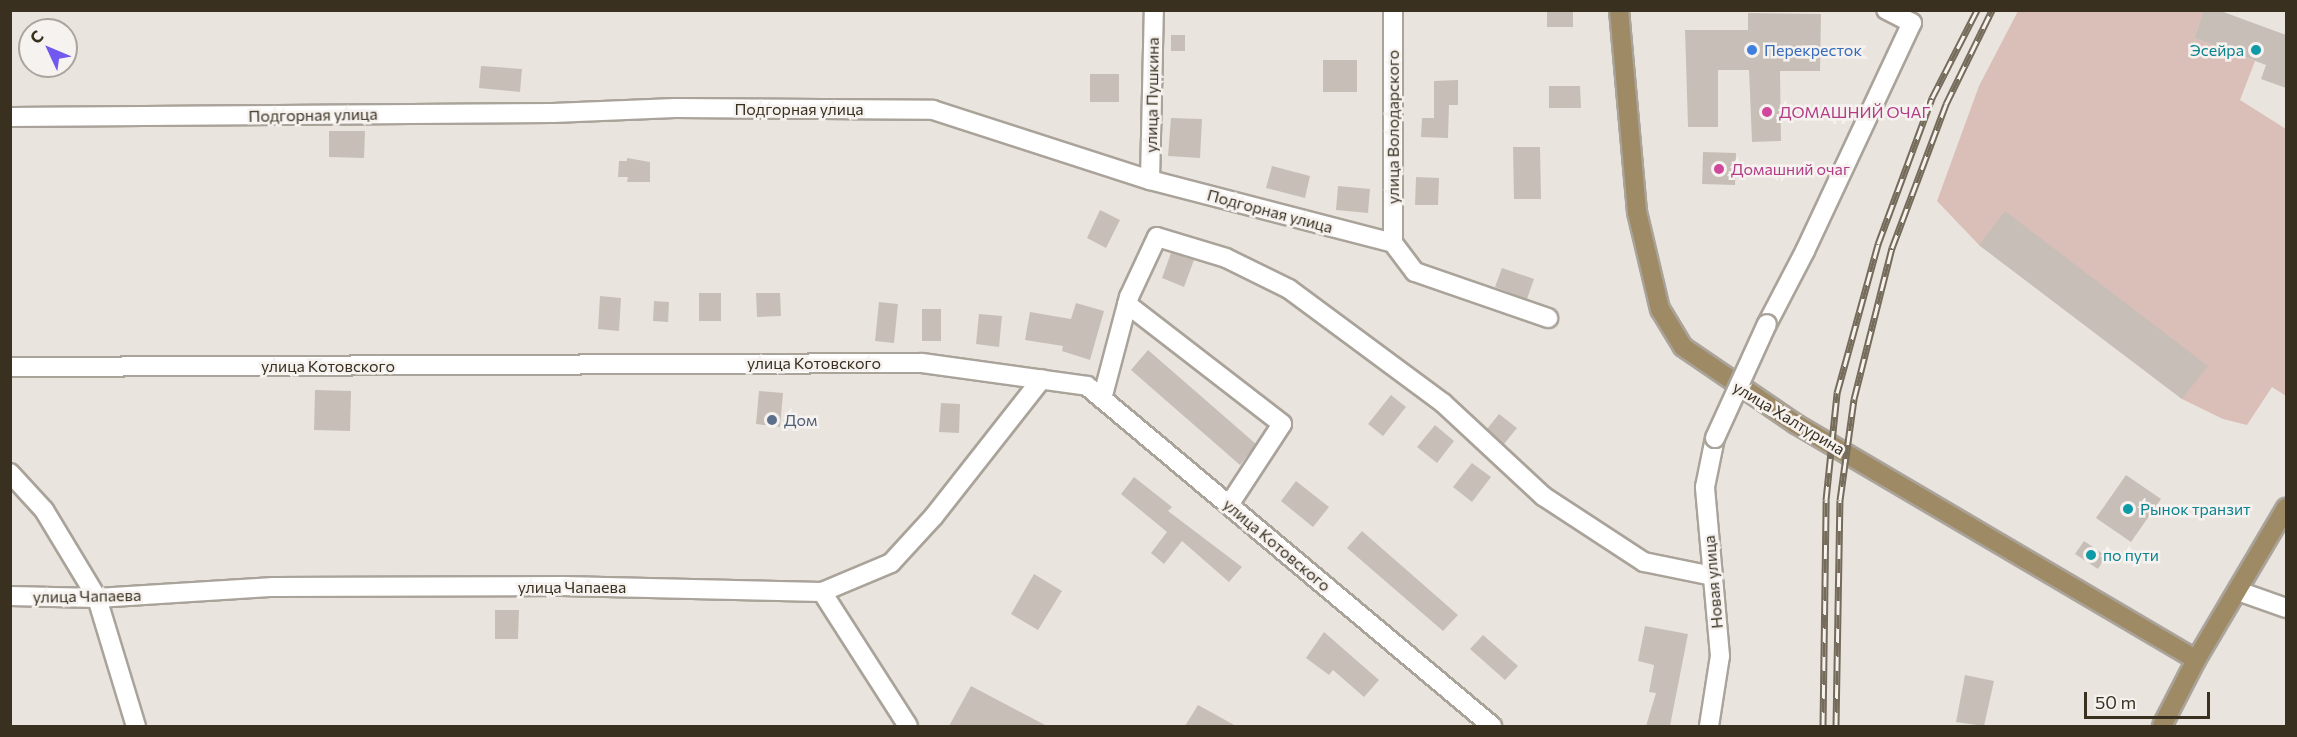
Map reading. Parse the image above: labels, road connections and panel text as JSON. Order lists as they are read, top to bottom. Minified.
{"streets":{"main road":["улица Халтурина"],"street":["улица Пушкина","Подгорная улица","улица Володарского","улица Котовского","Новая улица","улица Чапаева"]},"crossings":[["улица Пушкина","Подгорная улица"],["Подгорная улица","улица Володарского"],["улица Котовского","улица Чапаева"]],"places":["Перекресток","Эсейра","ДОМАШНИЙ ОЧАГ","Домашний очаг","Дом","Рынок транзит","по пути"],"scale_bar":"50 m","north":"top left"}
